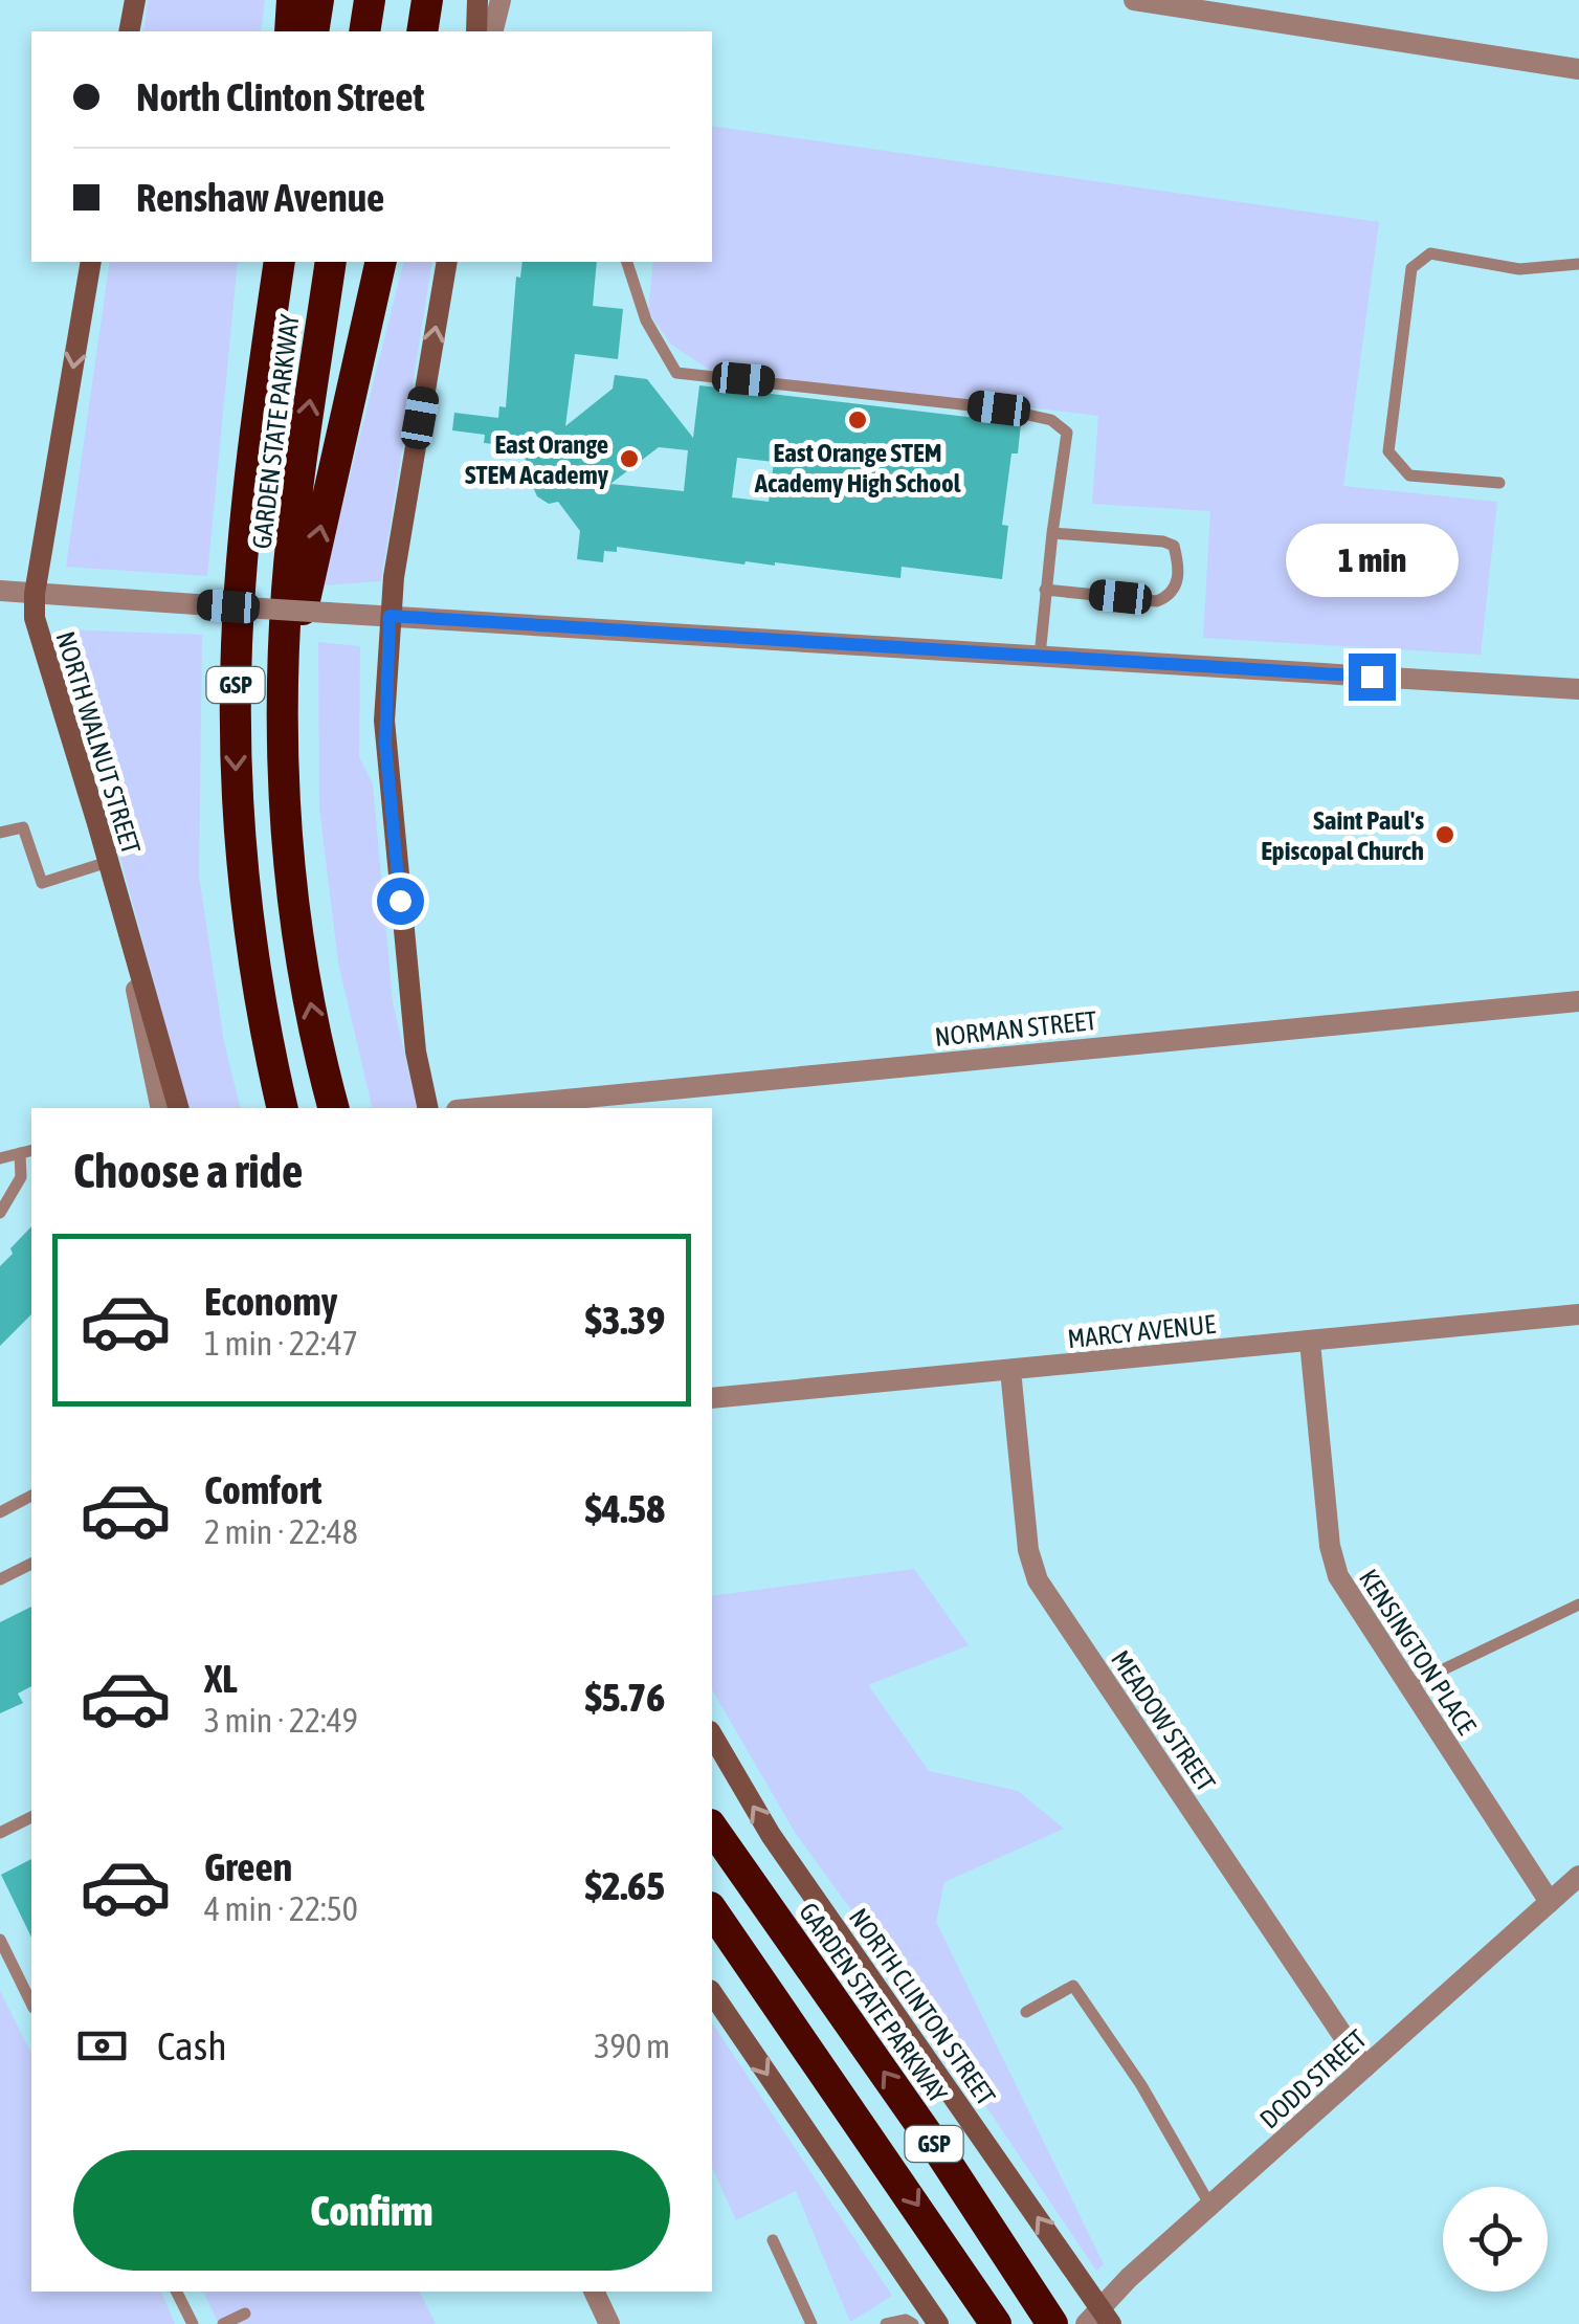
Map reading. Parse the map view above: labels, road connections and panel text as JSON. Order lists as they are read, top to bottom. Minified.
{"streets":{"highway":["GARDEN STATE PARKWAY","GSP"],"main road":["NORTH WALNUT STREET","NORTH CLINTON STREET"],"street":["NORMAN STREET","MARCY AVENUE","KENSINGTON PLACE","MEADOW STREET","DODD STREET"]},"crossings":[["MARCY AVENUE","KENSINGTON PLACE"],["MARCY AVENUE","MEADOW STREET"],["KENSINGTON PLACE","DODD STREET"],["MEADOW STREET","DODD STREET"],["NORTH CLINTON STREET","DODD STREET"]],"one_way":["NORTH WALNUT STREET"],"places":["East Orange STEM Academy High School","East Orange STEM Academy","Saint Paul's Episcopal Church"],"page":{"banner":["North Clinton Street","Renshaw Avenue"],"bubble":"1 min","heading":"Choose a ride","list":[{"name":"Economy","note":"1 min · 22:47","value":"$3.39"},{"name":"Comfort","note":"2 min · 22:48","value":"$4.58"},{"name":"XL","note":"3 min · 22:49","value":"$5.76"},{"name":"Green","note":"4 min · 22:50","value":"$2.65"}],"pay":["Cash","390 m"],"buttons":"Confirm"}}
